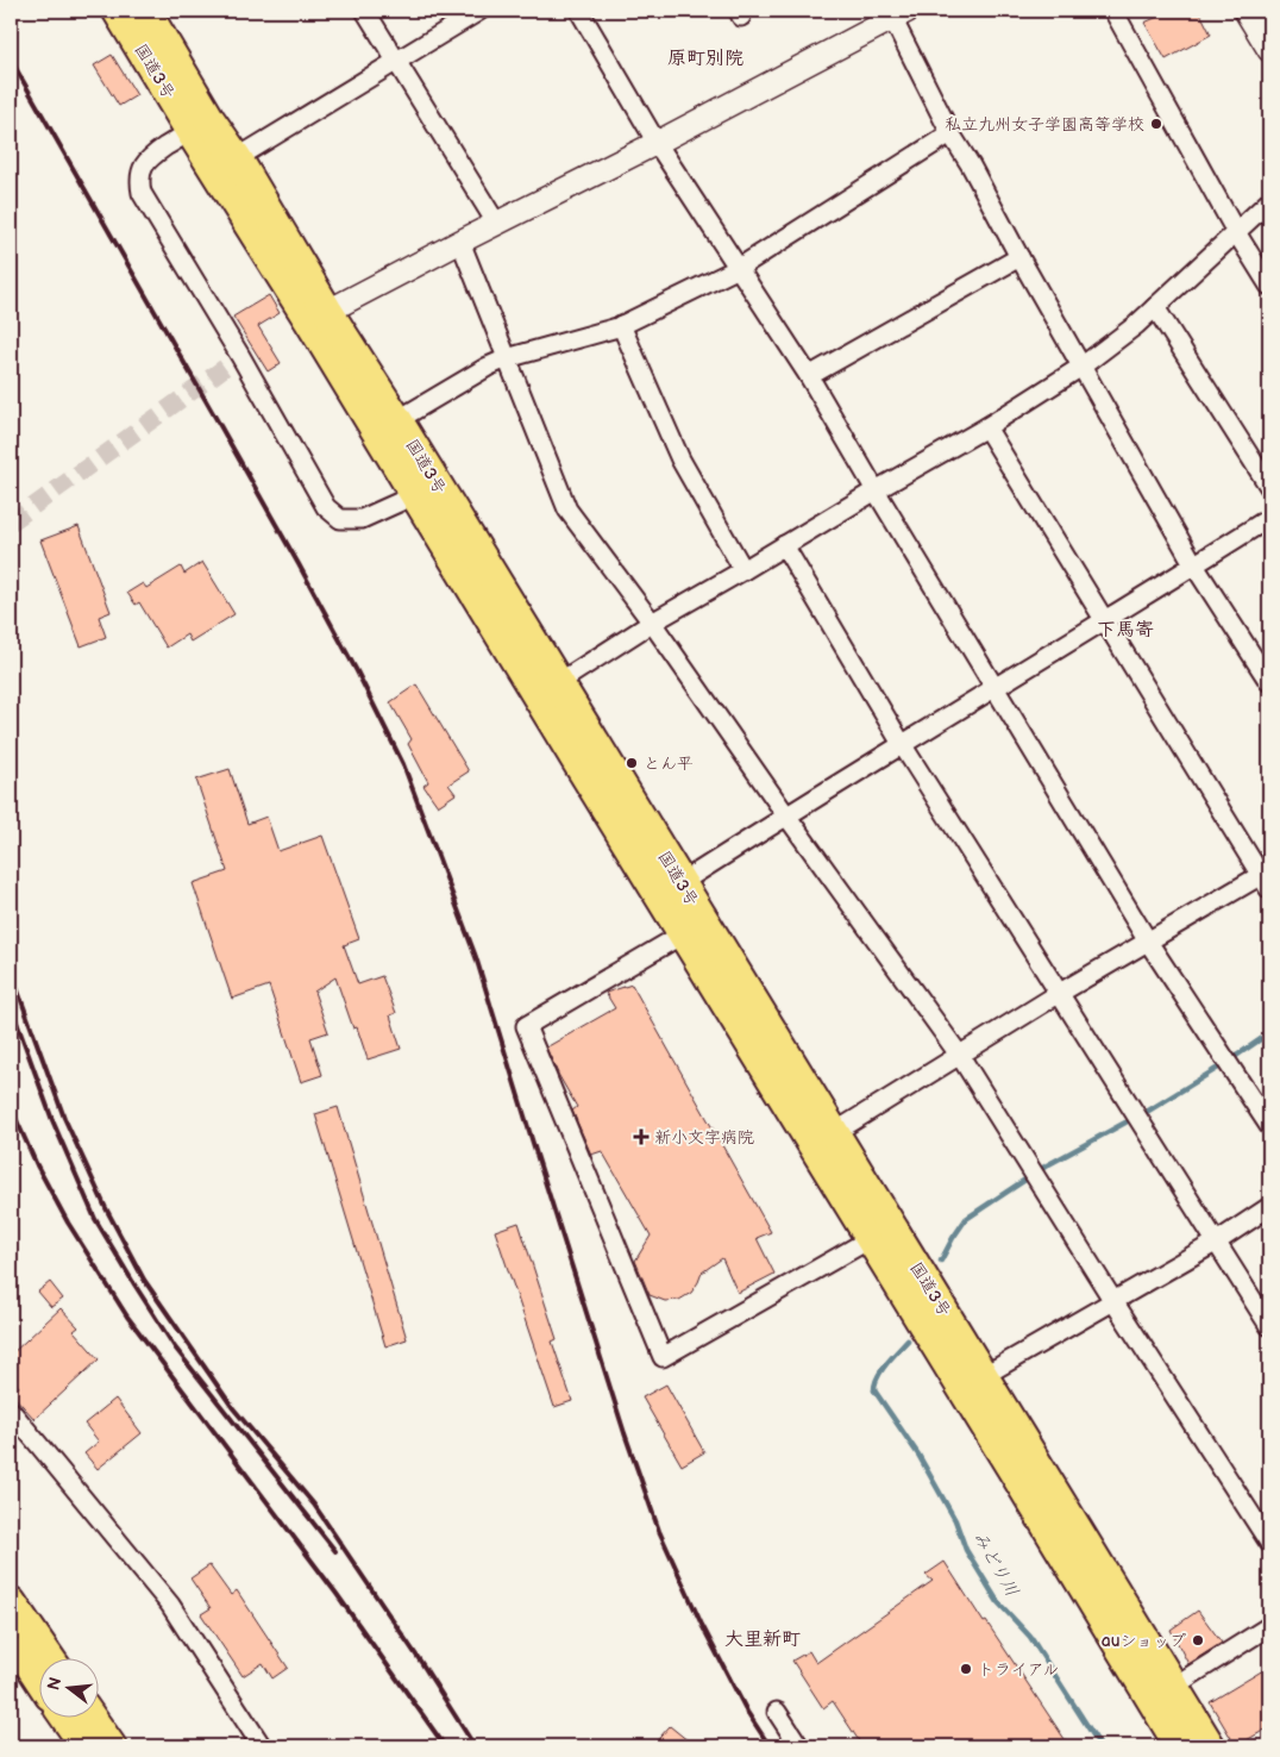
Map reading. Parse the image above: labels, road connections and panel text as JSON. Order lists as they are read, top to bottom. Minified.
{"streets":{"highway":["国道3号"]},"districts":["原町別院","下馬寄","大里新町"],"water":["みどり川"],"places":{"other":["私立九州女子学園高等学校","とん平","auショップ","トライアル"],"health":["新小文字病院"]},"north":"left"}
